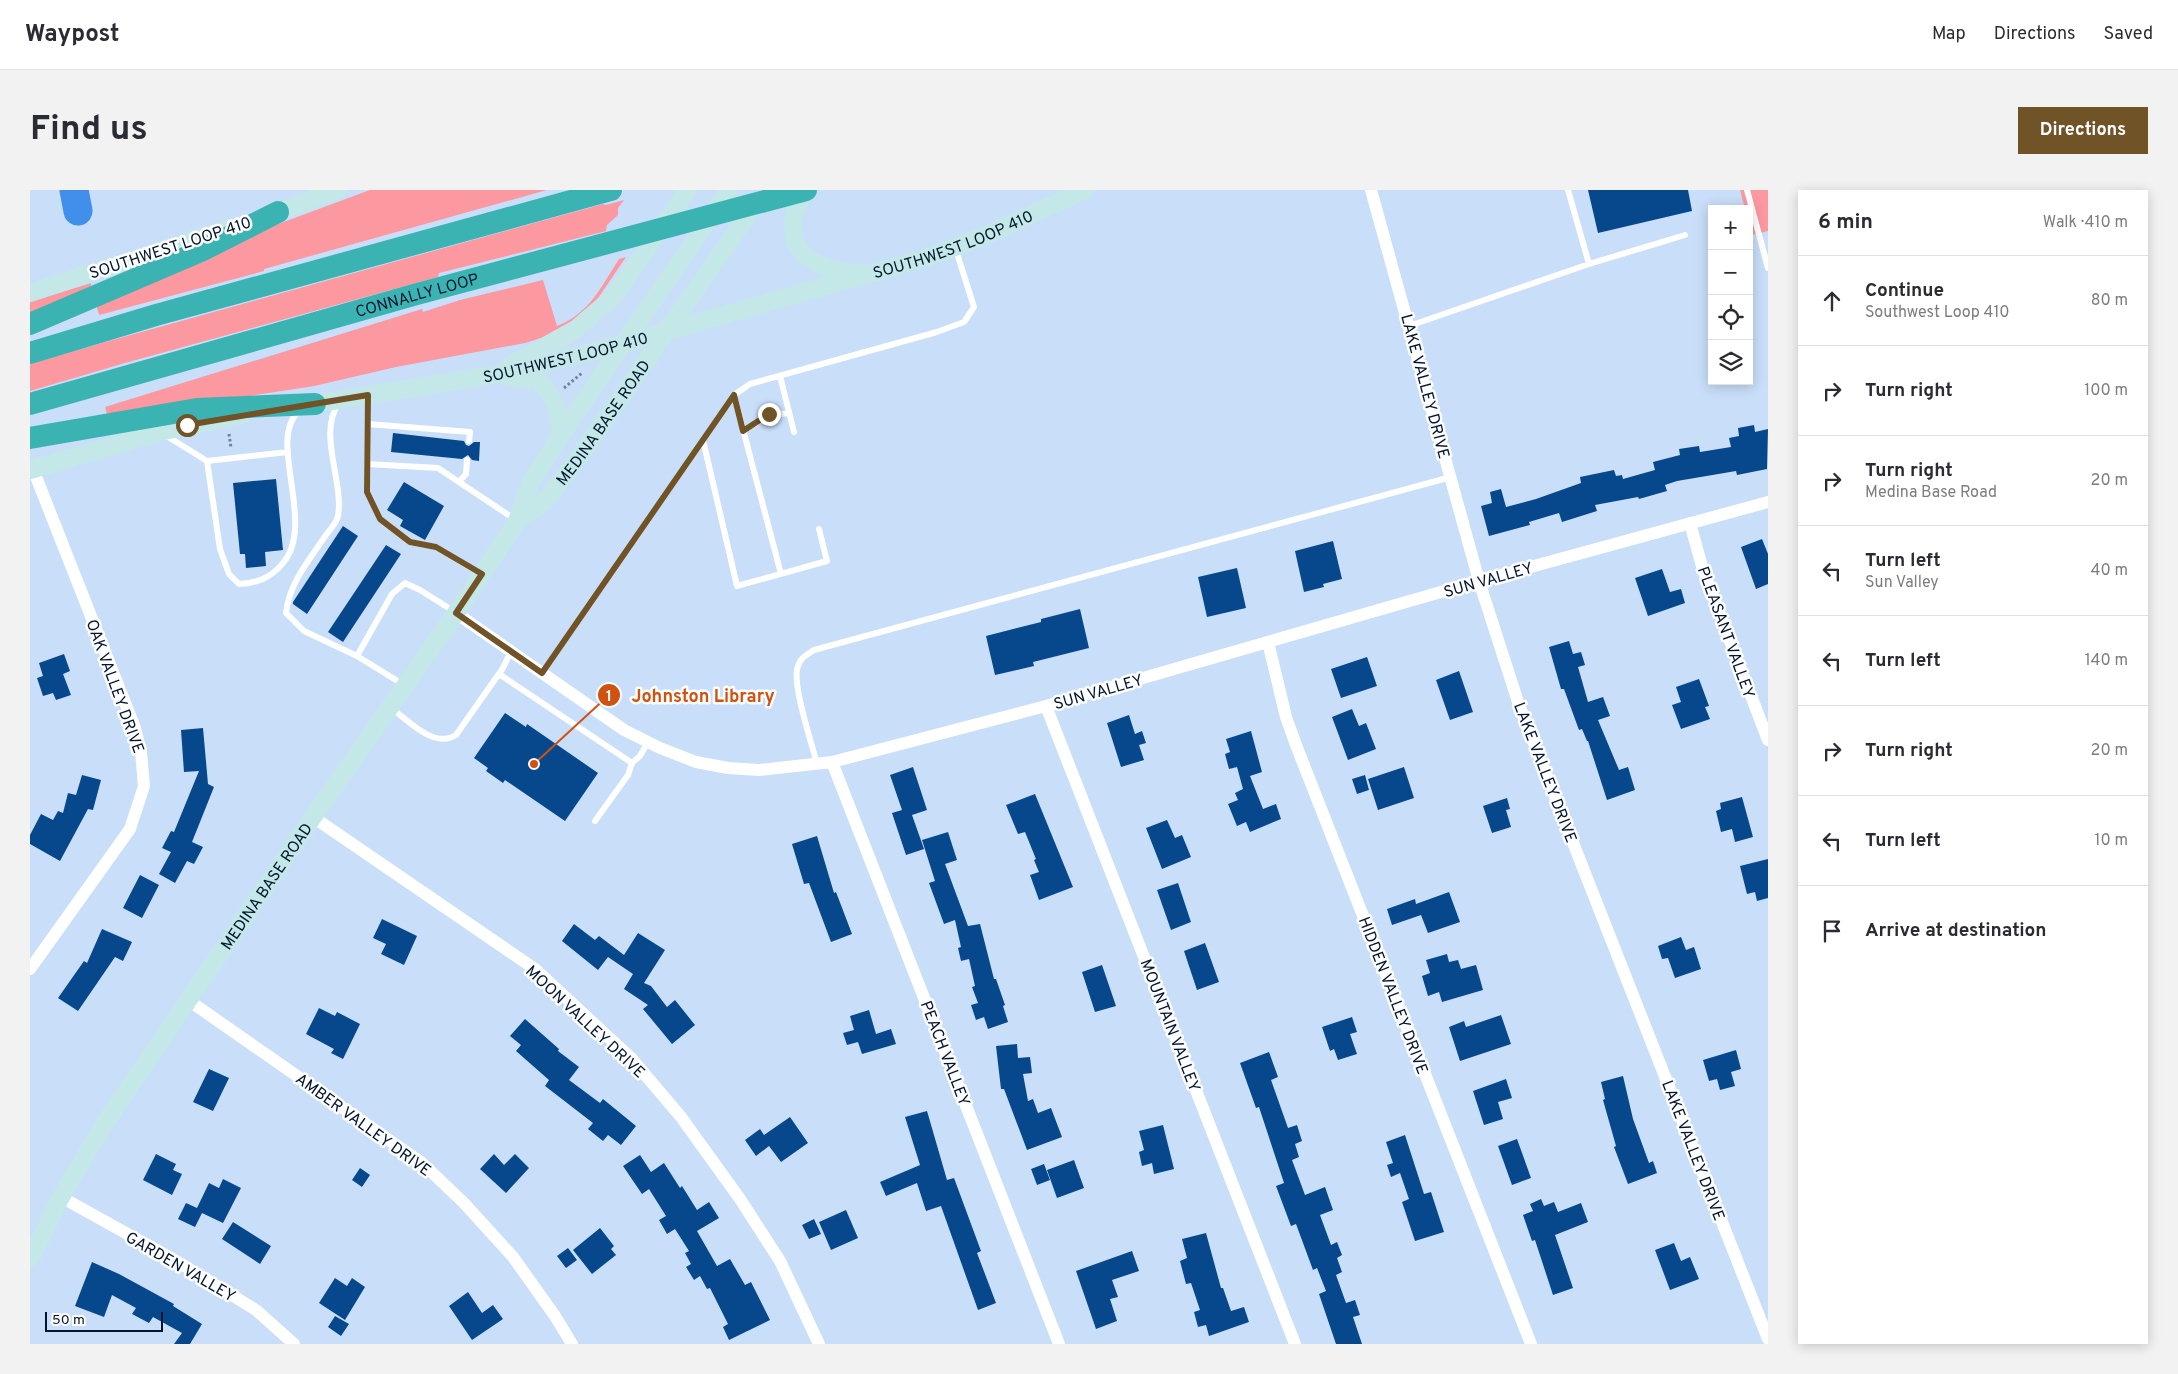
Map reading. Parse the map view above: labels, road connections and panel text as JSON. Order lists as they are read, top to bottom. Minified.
{"streets":{"highway":["CONNALLY LOOP"],"main road":["SOUTHWEST LOOP 410","MEDINA BASE ROAD"],"street":["LAKE VALLEY DRIVE","SUN VALLEY","PLEASANT VALLEY","OAK VALLEY DRIVE","HIDDEN VALLEY DRIVE","MOON VALLEY DRIVE","MOUNTAIN VALLEY","PEACH VALLEY","AMBER VALLEY DRIVE","GARDEN VALLEY"]},"crossings":[["SOUTHWEST LOOP 410","MEDINA BASE ROAD"],["SOUTHWEST LOOP 410","OAK VALLEY DRIVE"],["LAKE VALLEY DRIVE","SUN VALLEY"],["MEDINA BASE ROAD","SUN VALLEY"],["MEDINA BASE ROAD","MOON VALLEY DRIVE"],["MEDINA BASE ROAD","AMBER VALLEY DRIVE"],["MEDINA BASE ROAD","GARDEN VALLEY"],["SUN VALLEY","PLEASANT VALLEY"],["SUN VALLEY","HIDDEN VALLEY DRIVE"],["SUN VALLEY","MOUNTAIN VALLEY"],["SUN VALLEY","PEACH VALLEY"]],"places":["Johnston Library"],"scale_bar":"50 m","page":{"header":"Waypost","nav":["Map","Directions","Saved"],"buttons":"Directions","title":"Find us","heading":["6 min","Walk · 410 m"],"map_buttons":["+","−"],"list":[["Continue","Southwest Loop 410","80 m"],["Turn right","100 m"],["Turn right","Medina Base Road","20 m"],["Turn left","Sun Valley","40 m"],["Turn left","140 m"],["Turn right","20 m"],["Turn left","10 m"],"Arrive at destination"],"scale":"50 m"}}
